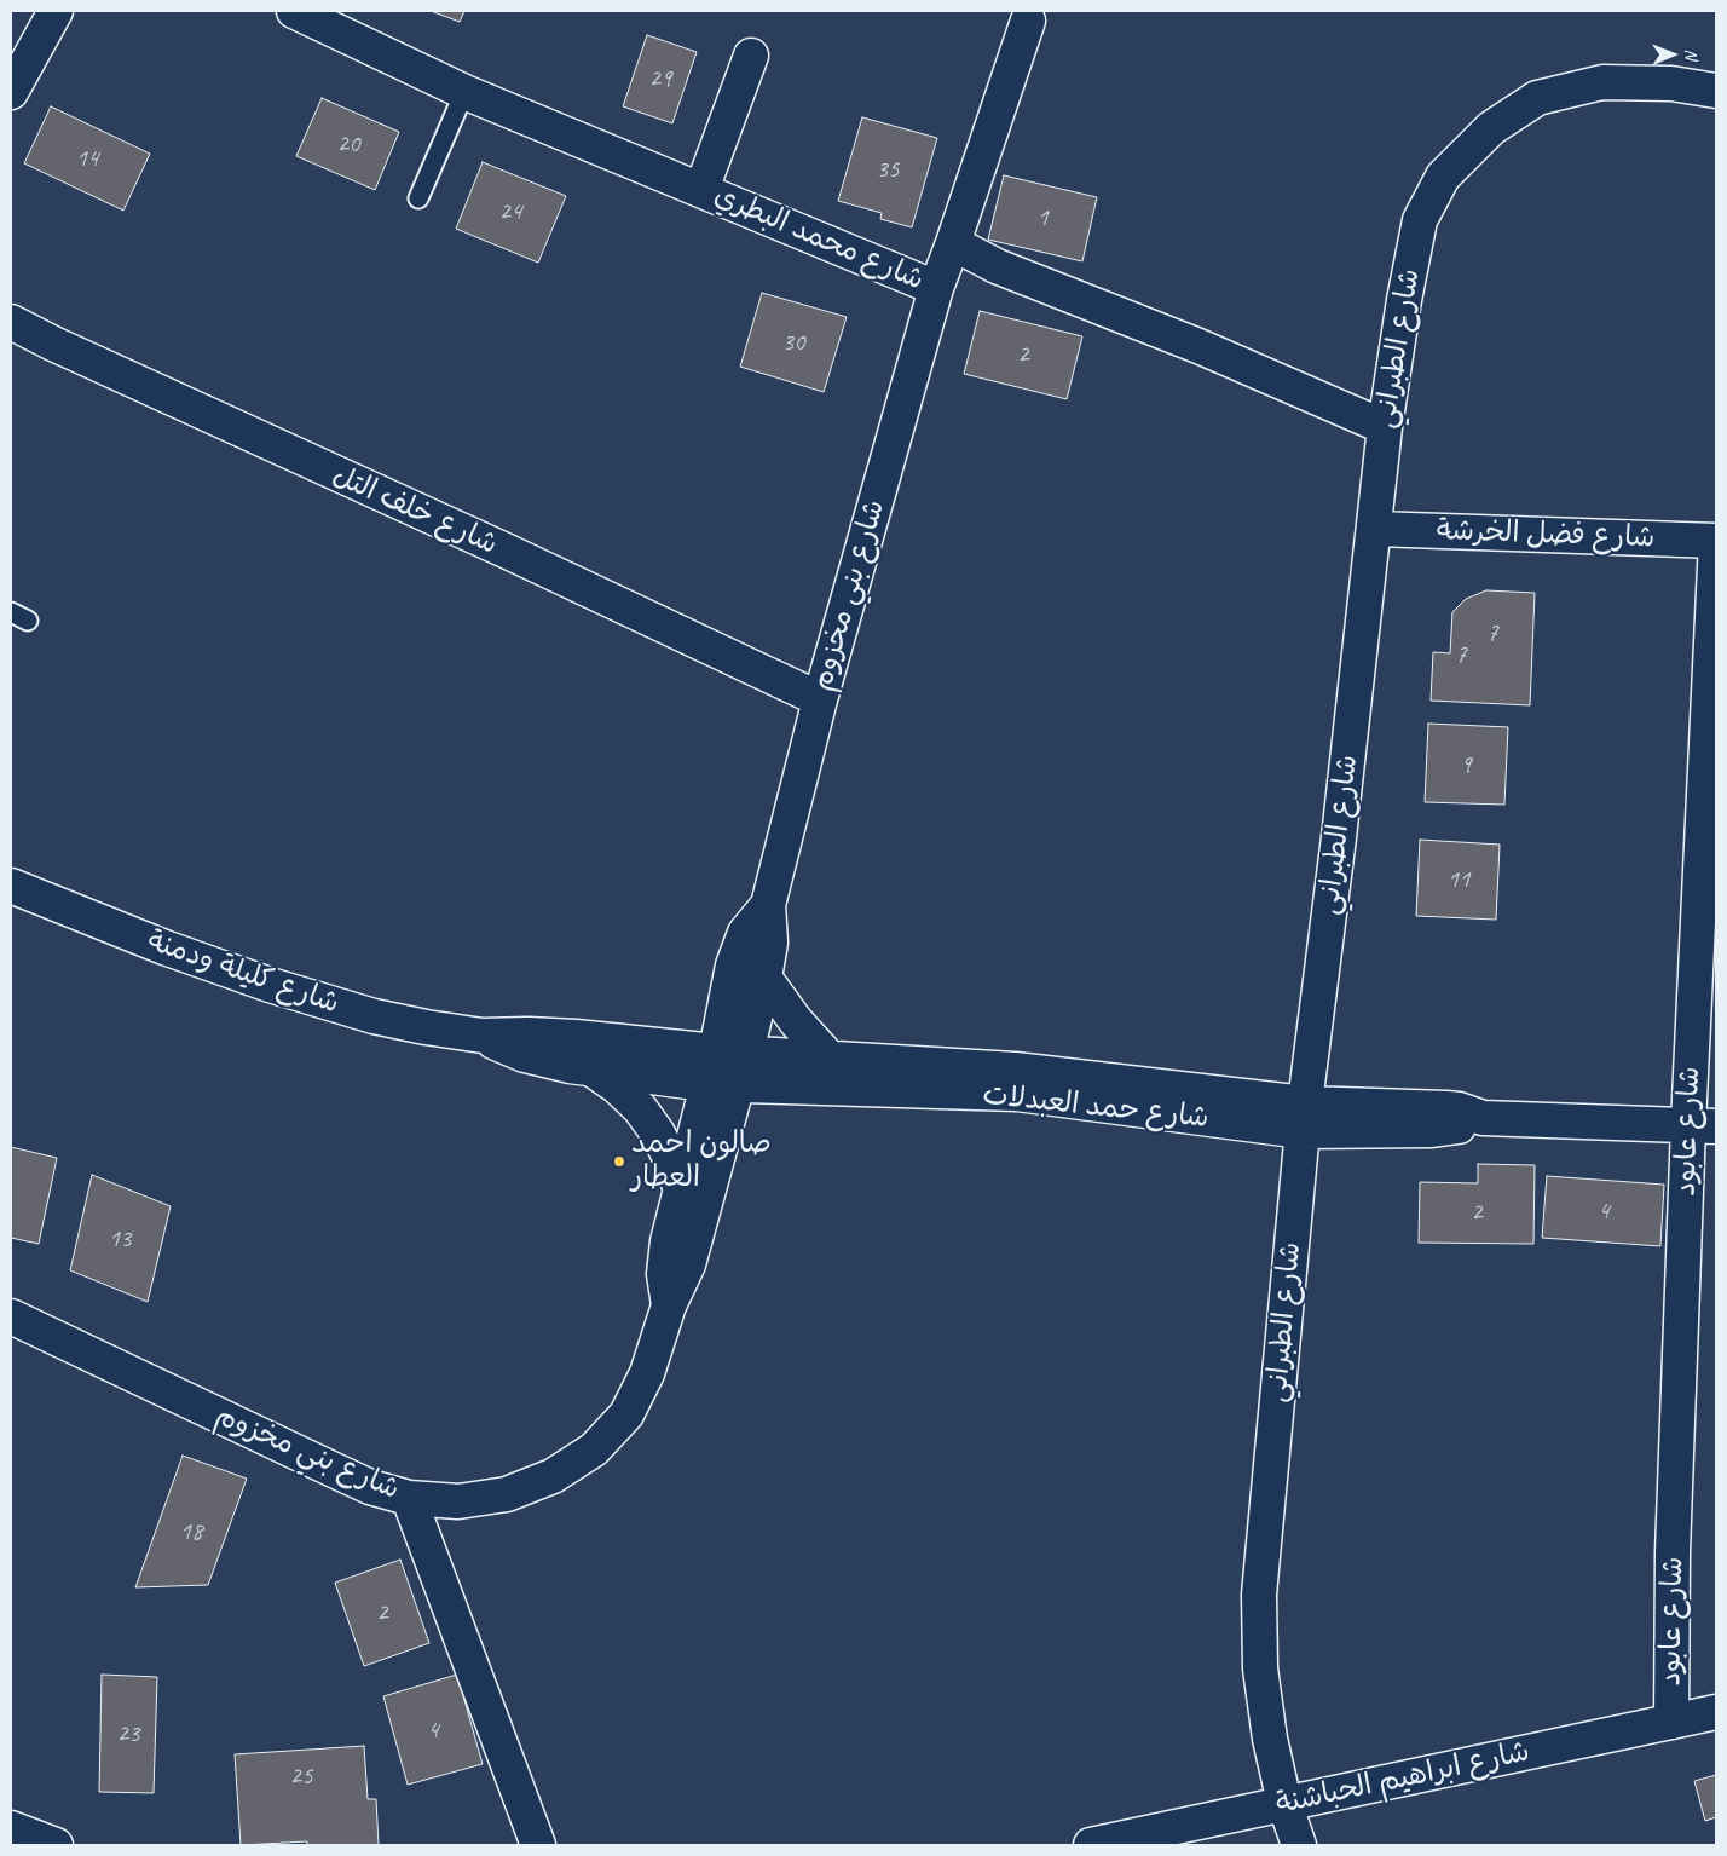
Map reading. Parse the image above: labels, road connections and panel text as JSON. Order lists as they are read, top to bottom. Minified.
{"streets":{"street":["شارع محمد البطري","شارع الطبراني","شارع خلف التل","شارع فضل الخرشة","شارع بني مخزوم","شارع كليلة ودمنة","شارع حمد العبدلات","شارع عابود","شارع ابراهيم الحباشنة"]},"crossings":[["شارع محمد البطري","شارع الطبراني"],["شارع محمد البطري","شارع بني مخزوم"],["شارع الطبراني","شارع فضل الخرشة"],["شارع الطبراني","شارع حمد العبدلات"],["شارع الطبراني","شارع ابراهيم الحباشنة"],["شارع خلف التل","شارع بني مخزوم"],["شارع فضل الخرشة","شارع عابود"],["شارع بني مخزوم","شارع كليلة ودمنة"],["شارع بني مخزوم","شارع حمد العبدلات"],["شارع كليلة ودمنة","شارع حمد العبدلات"],["شارع حمد العبدلات","شارع عابود"],["شارع عابود","شارع ابراهيم الحباشنة"]],"places":["صالون احمد العطار"],"house_numbers":["29","20","14","35","24","1","30","2","7","7","9","11","4","2","13","18","2","4","23","25"],"north":"right"}
